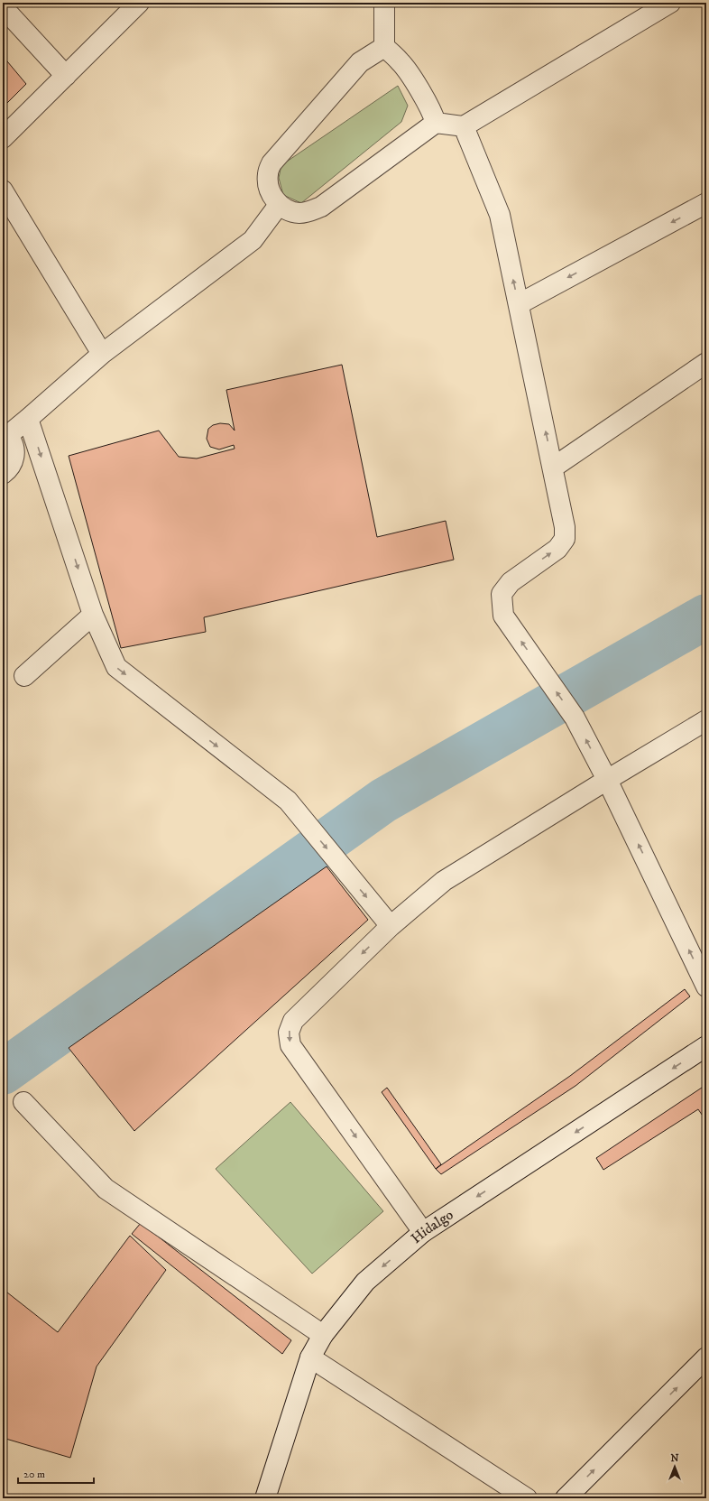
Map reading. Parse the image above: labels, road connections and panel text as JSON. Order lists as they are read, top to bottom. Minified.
{"streets":{"street":["Hidalgo"]},"one_way":["Hidalgo"],"scale_bar":"20 m","north":"top"}
